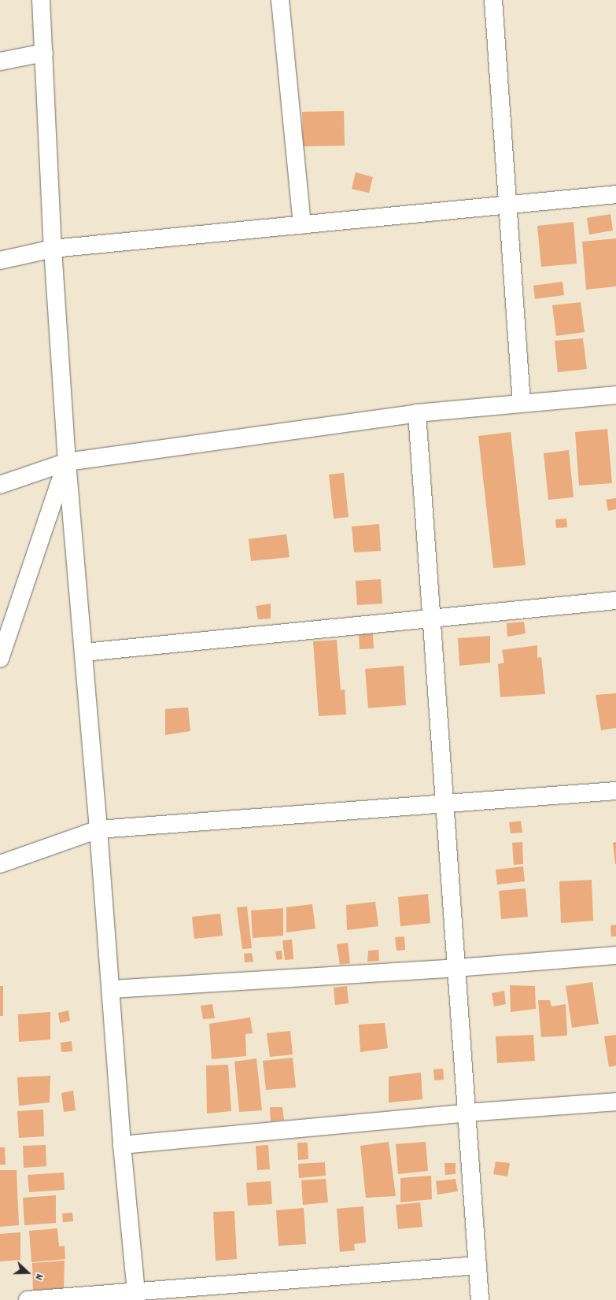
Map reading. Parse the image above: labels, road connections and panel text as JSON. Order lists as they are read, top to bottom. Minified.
{"north":"right"}
